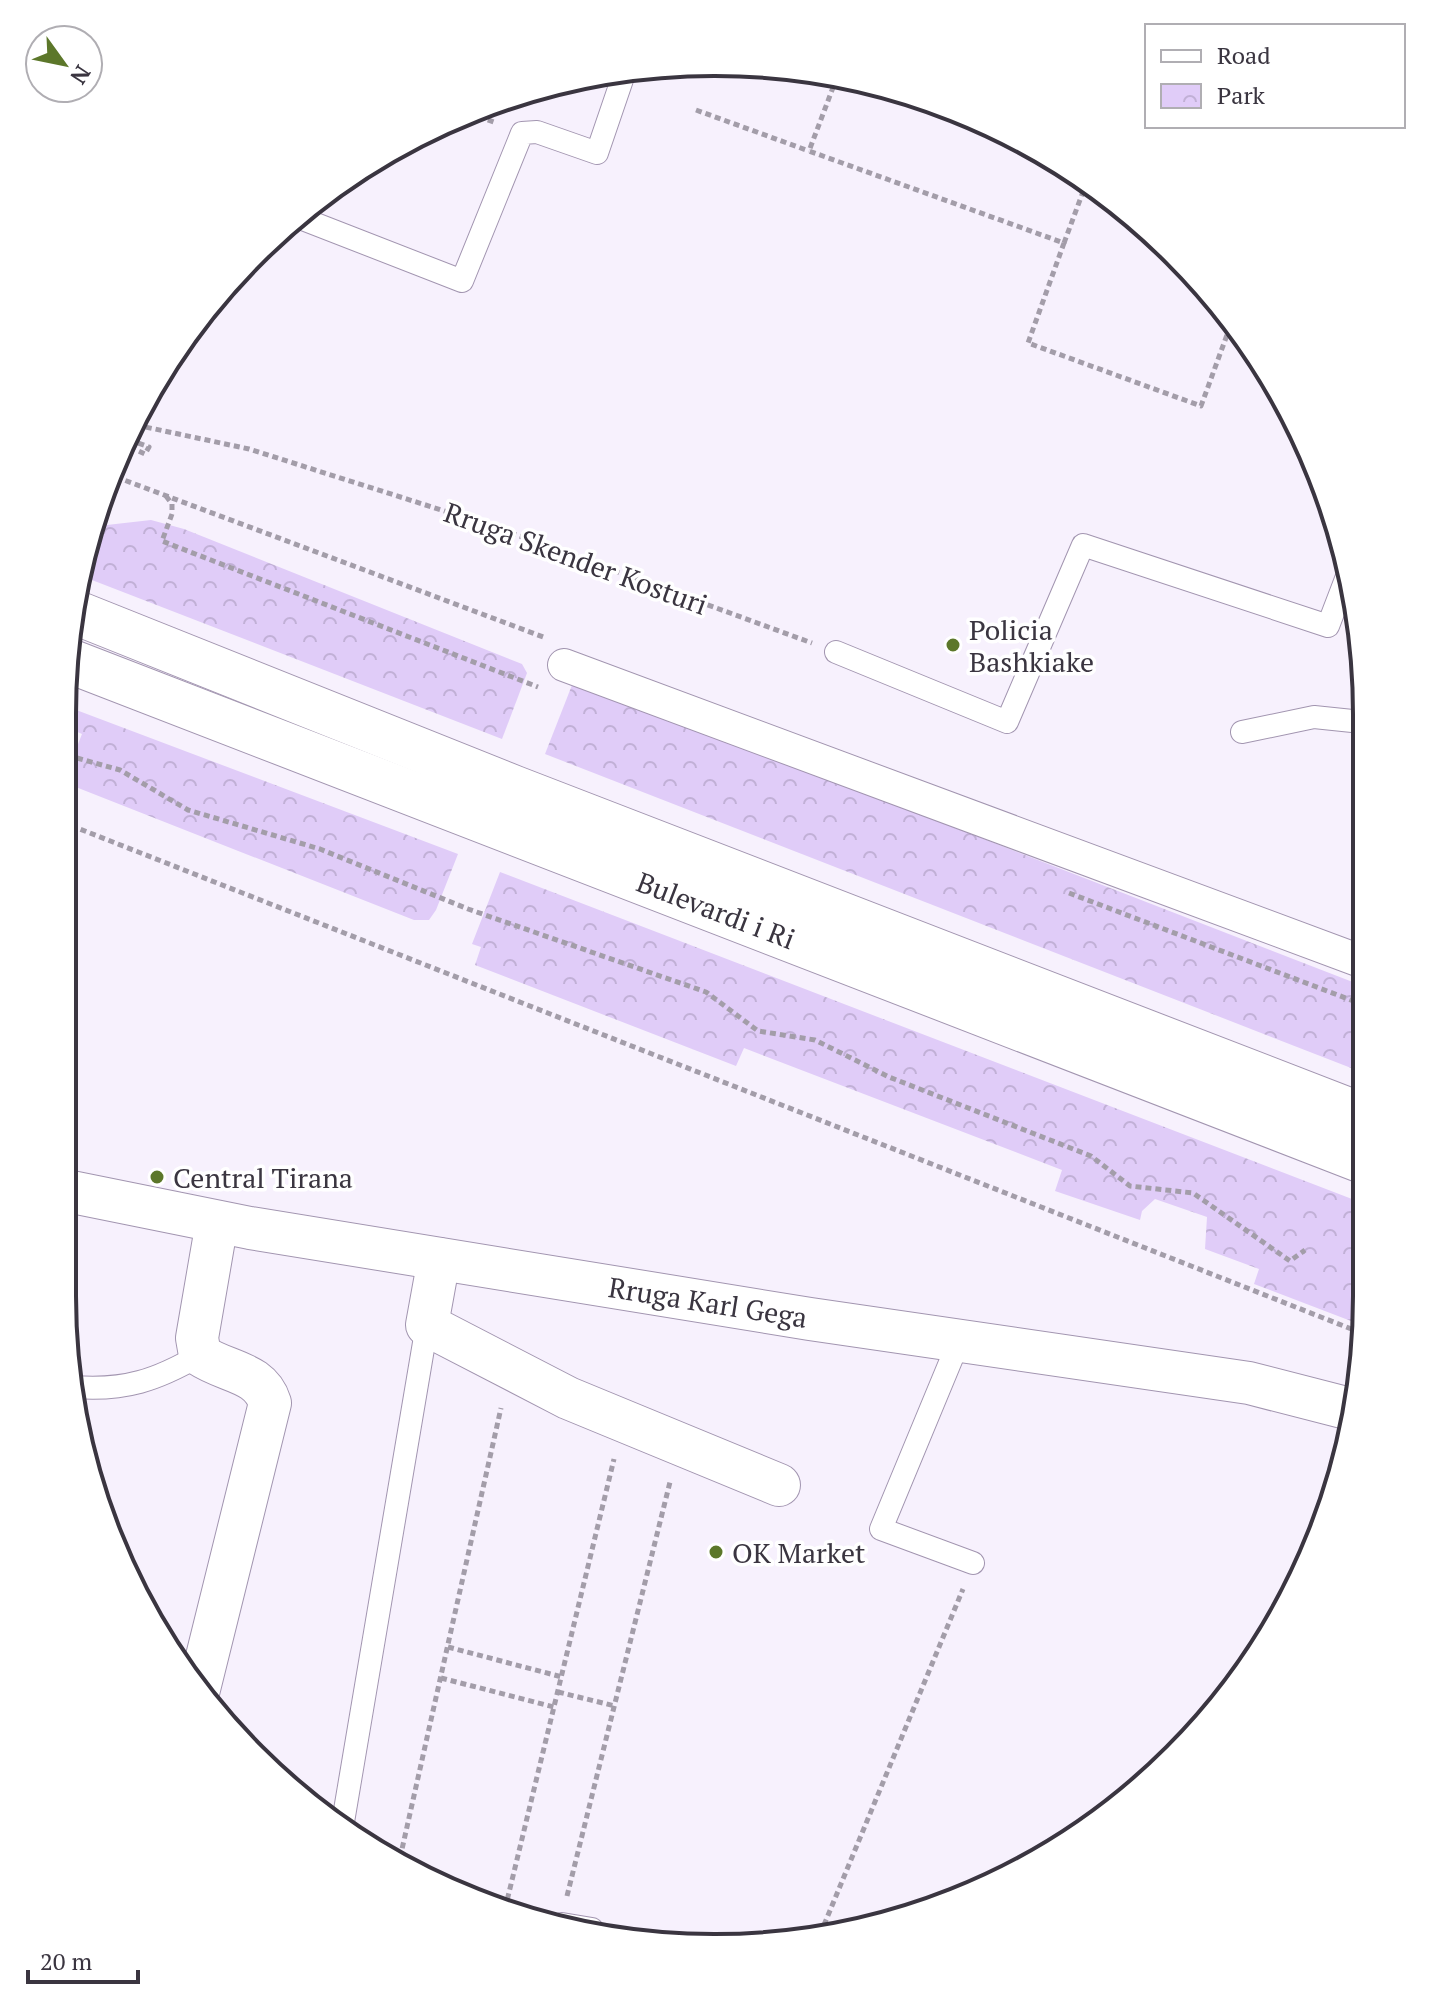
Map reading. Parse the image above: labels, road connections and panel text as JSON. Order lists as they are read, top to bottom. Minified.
{"streets":{"main road":["Bulevardi i Ri"],"street":["Rruga Karl Gega"],"path":["Rruga Skender Kosturi"]},"places":["Policia Bashkiake","Central Tirana","OK Market"],"legend":["Road","Park"],"scale_bar":"20 m","north":"bottom right"}
